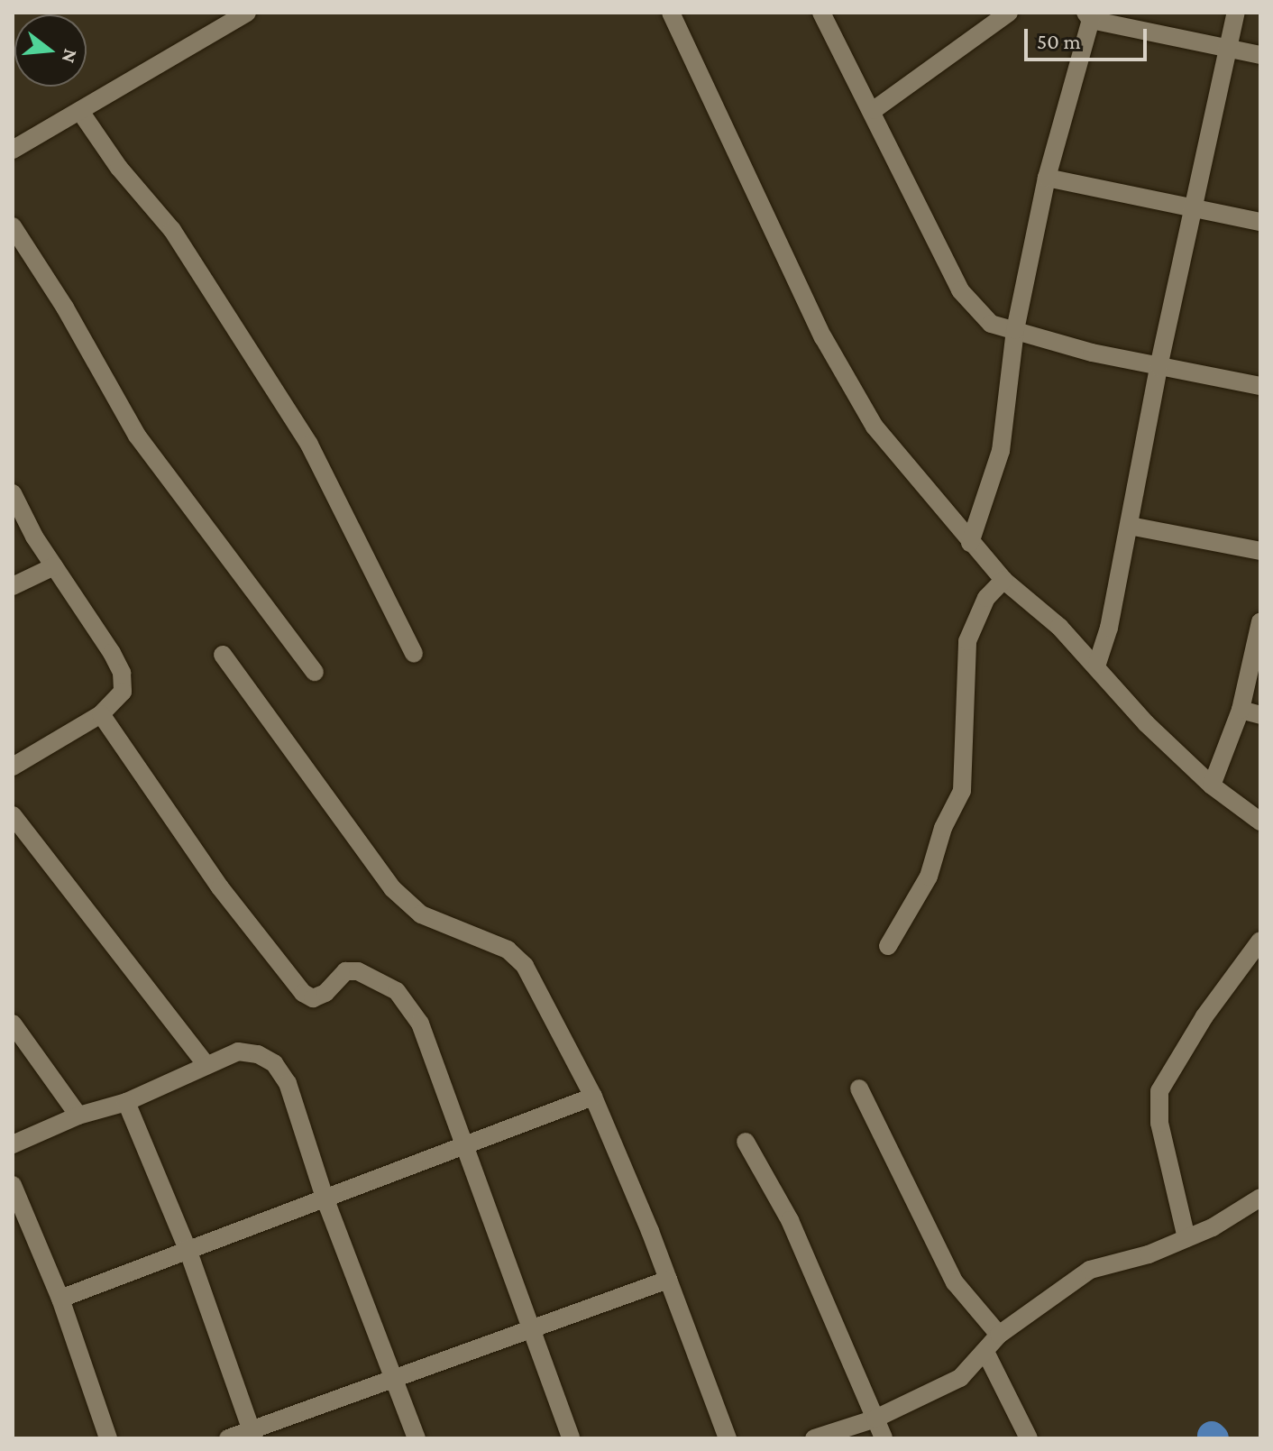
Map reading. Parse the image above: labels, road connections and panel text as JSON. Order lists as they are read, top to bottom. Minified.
{"scale_bar":"50 m","north":"right"}
